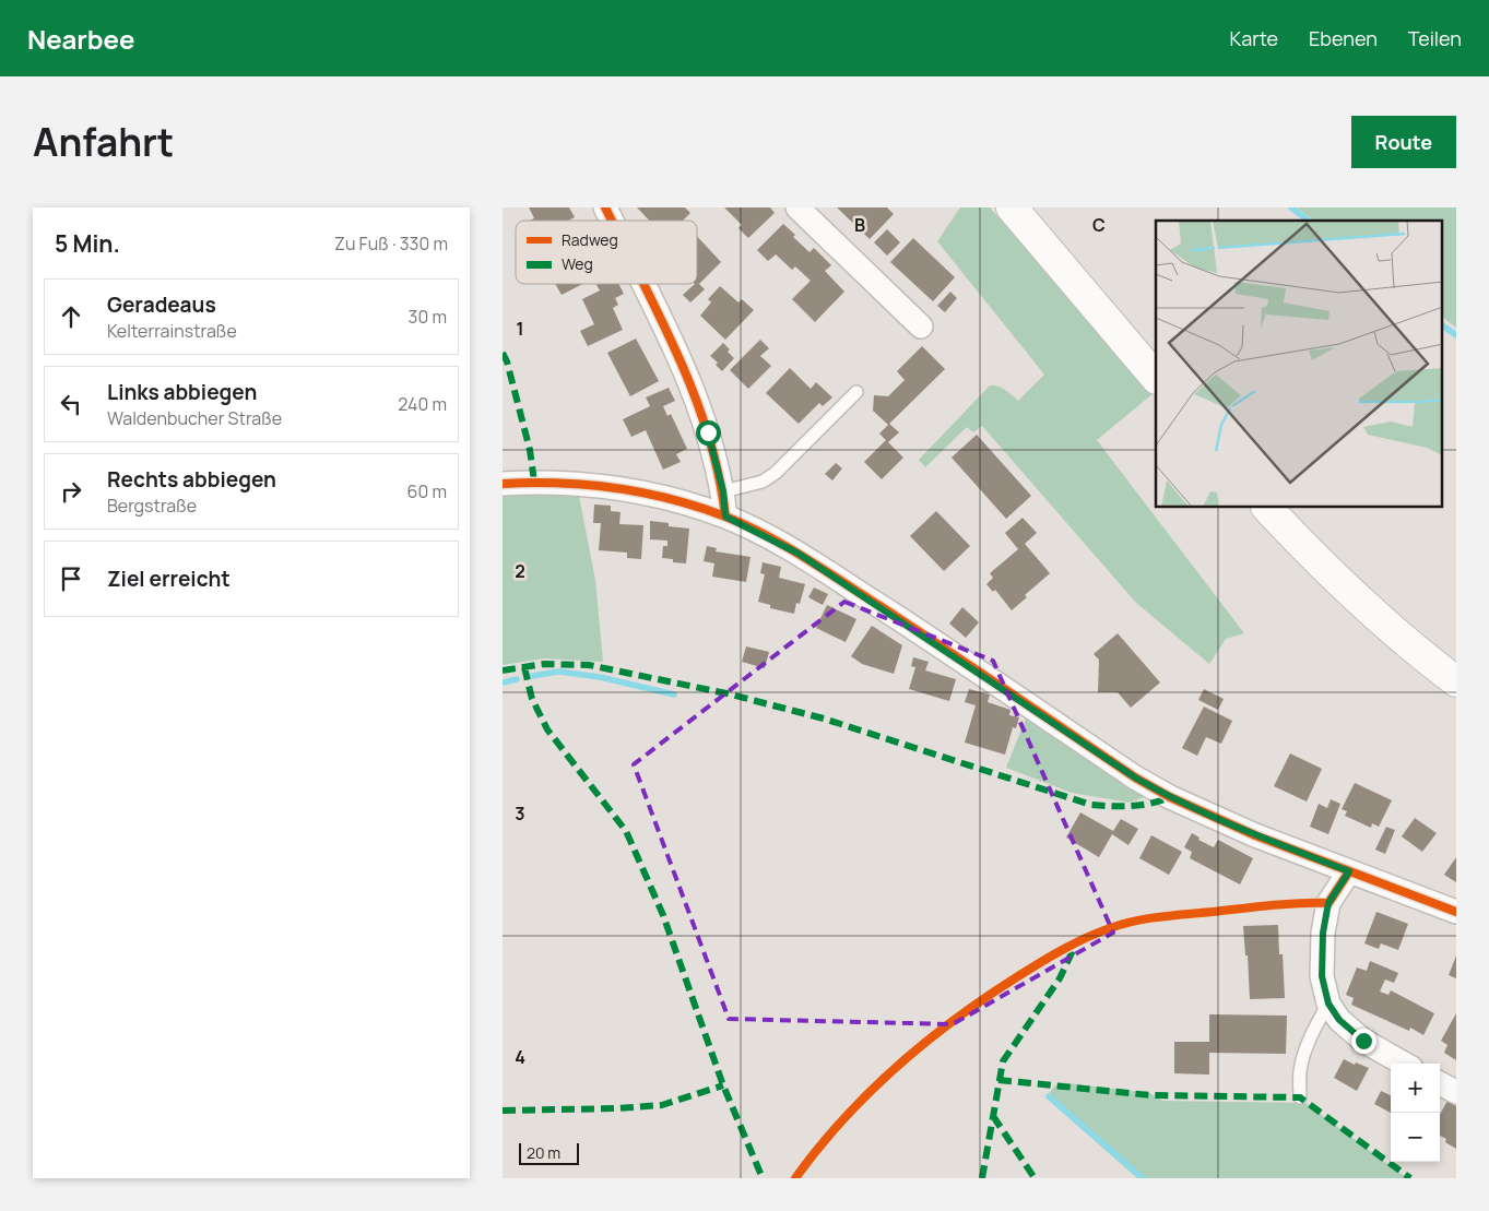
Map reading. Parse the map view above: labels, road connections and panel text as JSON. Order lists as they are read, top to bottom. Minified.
{"legend":["Radweg","Weg"],"scale_bar":"20 m","page":{"header":"Nearbee","nav":["Karte","Ebenen","Teilen"],"title":"Anfahrt","buttons":"Route","heading":["5 Min.","Zu Fuß · 330 m"],"list":[["Geradeaus","Kelterrainstraße","30 m"],["Links abbiegen","Waldenbucher Straße","240 m"],["Rechts abbiegen","Bergstraße","60 m"],"Ziel erreicht"],"map_buttons":["+","−"],"scale":"20 m"},"grid":{"columns":["B","C"],"rows":["1","2","3","4"]}}
